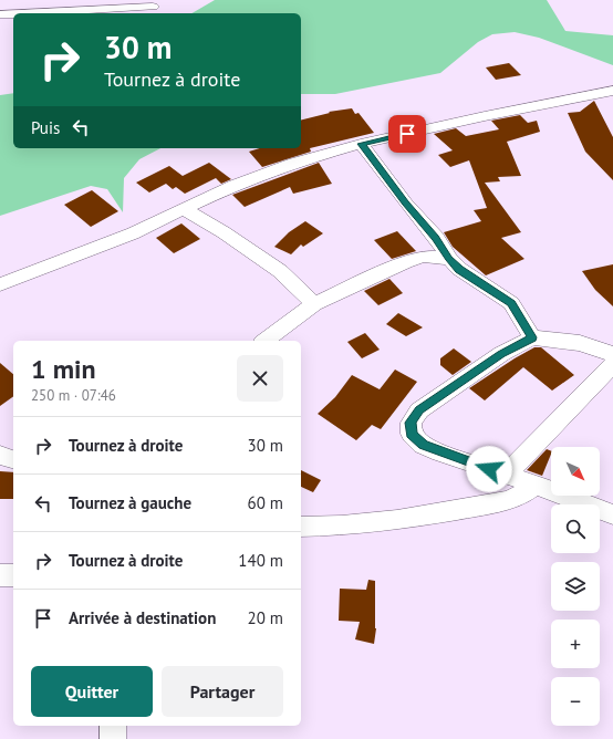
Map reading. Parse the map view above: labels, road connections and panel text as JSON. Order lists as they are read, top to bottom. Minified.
{"north":"bottom right","page":{"turn":["30 m","Tournez à droite"],"then":"Puis","heading":["1 min","250 m · 07:46"],"list":[{"name":"Tournez à droite","value":"30 m"},{"name":"Tournez à gauche","value":"60 m"},{"name":"Tournez à droite","value":"140 m"},{"name":"Arrivée à destination","value":"20 m"}],"map_buttons":["+","−"],"buttons":["Quitter","Partager"]}}
